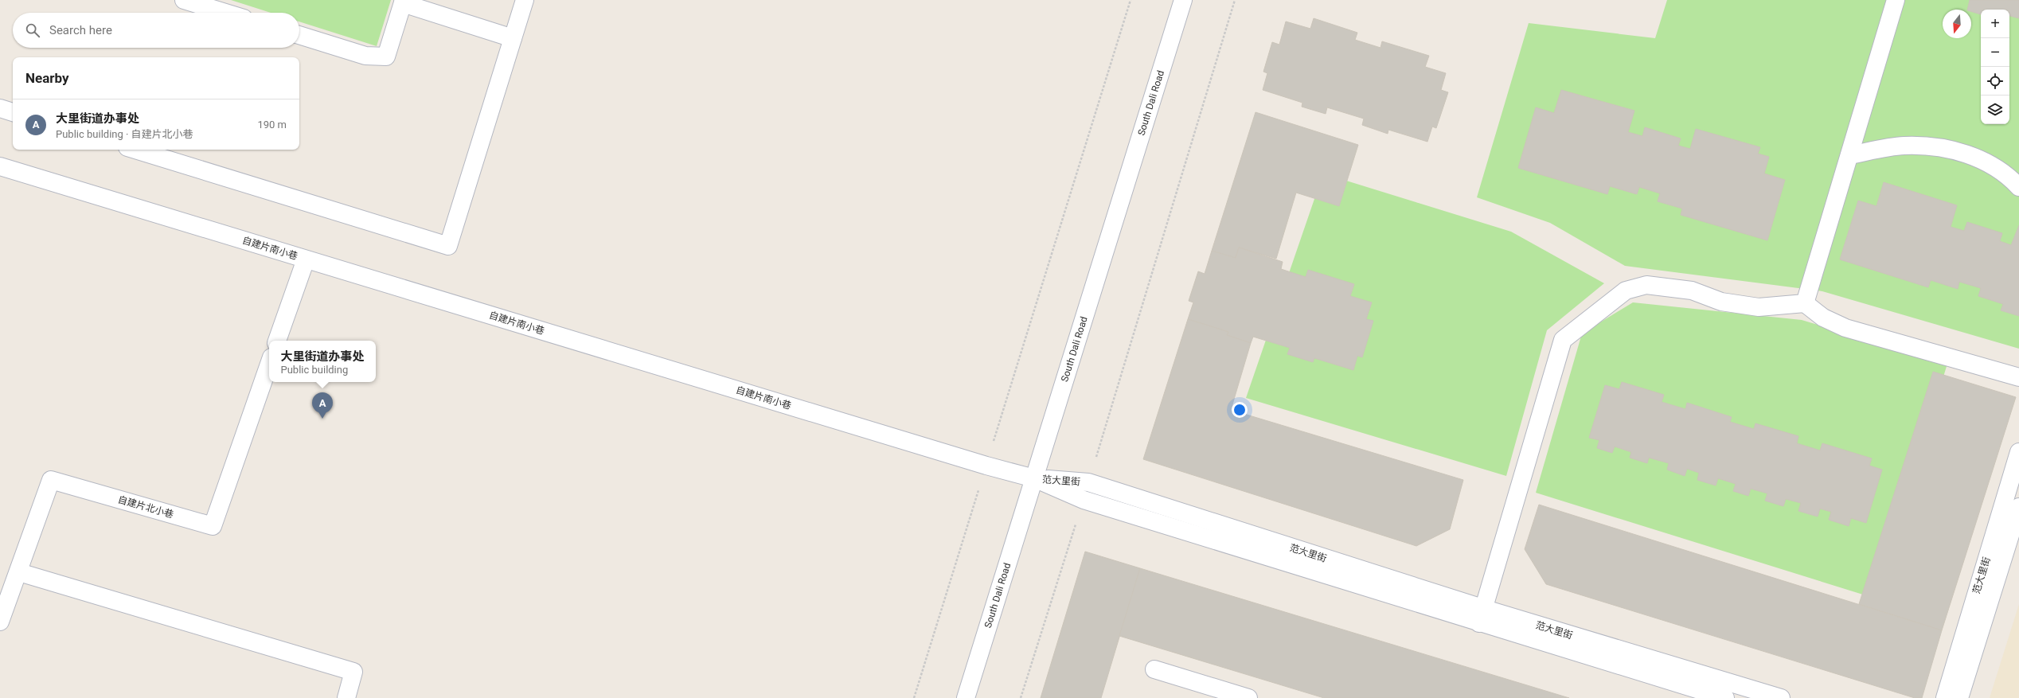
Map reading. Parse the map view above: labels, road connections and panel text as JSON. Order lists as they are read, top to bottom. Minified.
{"streets":{"street":["South Dali Road","自建片南小巷","范大里街","自建片北小巷"]},"crossings":[["South Dali Road","自建片南小巷"],["South Dali Road","范大里街"],["自建片南小巷","范大里街"]],"north":"bottom","page":{"map_buttons":["+","−"],"search":"Search here","heading":"Nearby","list":[{"mark":"A","name":"大里街道办事处","note":"Public building · 自建片北小巷","value":"190 m"}],"popup":["大里街道办事处","Public building"],"pins":"A"}}
